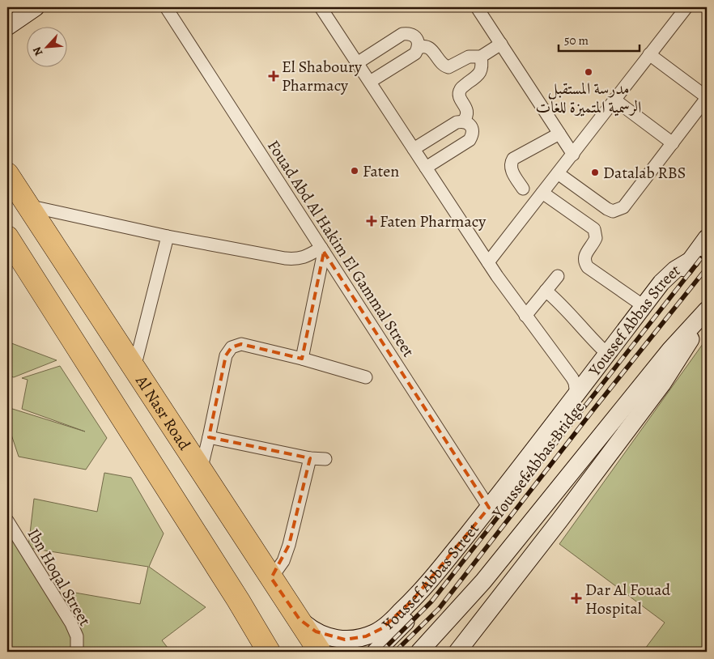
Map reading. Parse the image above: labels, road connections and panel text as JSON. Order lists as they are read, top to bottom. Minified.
{"streets":{"highway":["Al Nasr Road"],"main road":["Youssef Abbas Street","Youssef Abbas Bridge"],"street":["Fouad Abd Al Hakim El Gammal Street","Ibn Hoqal Street"]},"crossings":[["Fouad Abd Al Hakim El Gammal Street","Youssef Abbas Street"],["Youssef Abbas Street","Al Nasr Road"],["Youssef Abbas Street","Youssef Abbas Bridge"]],"places":{"other":["مدرسة المستقبل الرسمية المتميزة للغات","Faten","Datalab RBS"],"health":["El Shaboury Pharmacy","Faten Pharmacy","Dar Al Fouad Hospital"]},"scale_bar":"50 m","north":"bottom left"}
